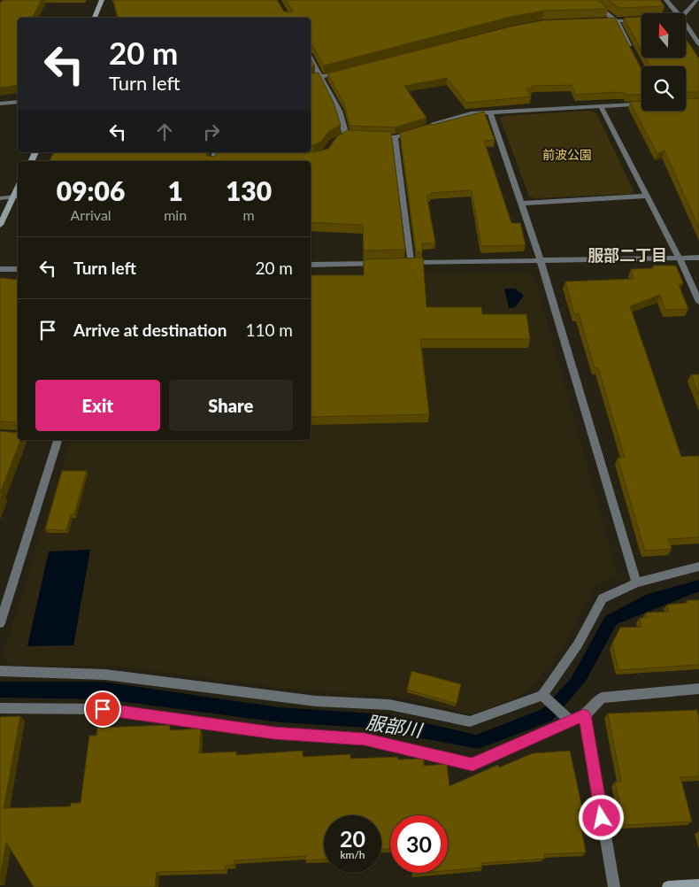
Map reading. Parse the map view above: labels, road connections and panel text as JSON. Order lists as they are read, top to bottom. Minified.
{"districts":["服部二丁目"],"water":["服部川"],"parks":["前波公園"],"north":"top","page":{"turn":["20 m","Turn left"],"eta":["09:06","Arrival","1","min","130","m"],"list":[{"name":"Turn left","value":"20 m"},{"name":"Arrive at destination","value":"110 m"}],"buttons":["Exit","Share"],"speed":"20 km/h","limit":"30"}}
